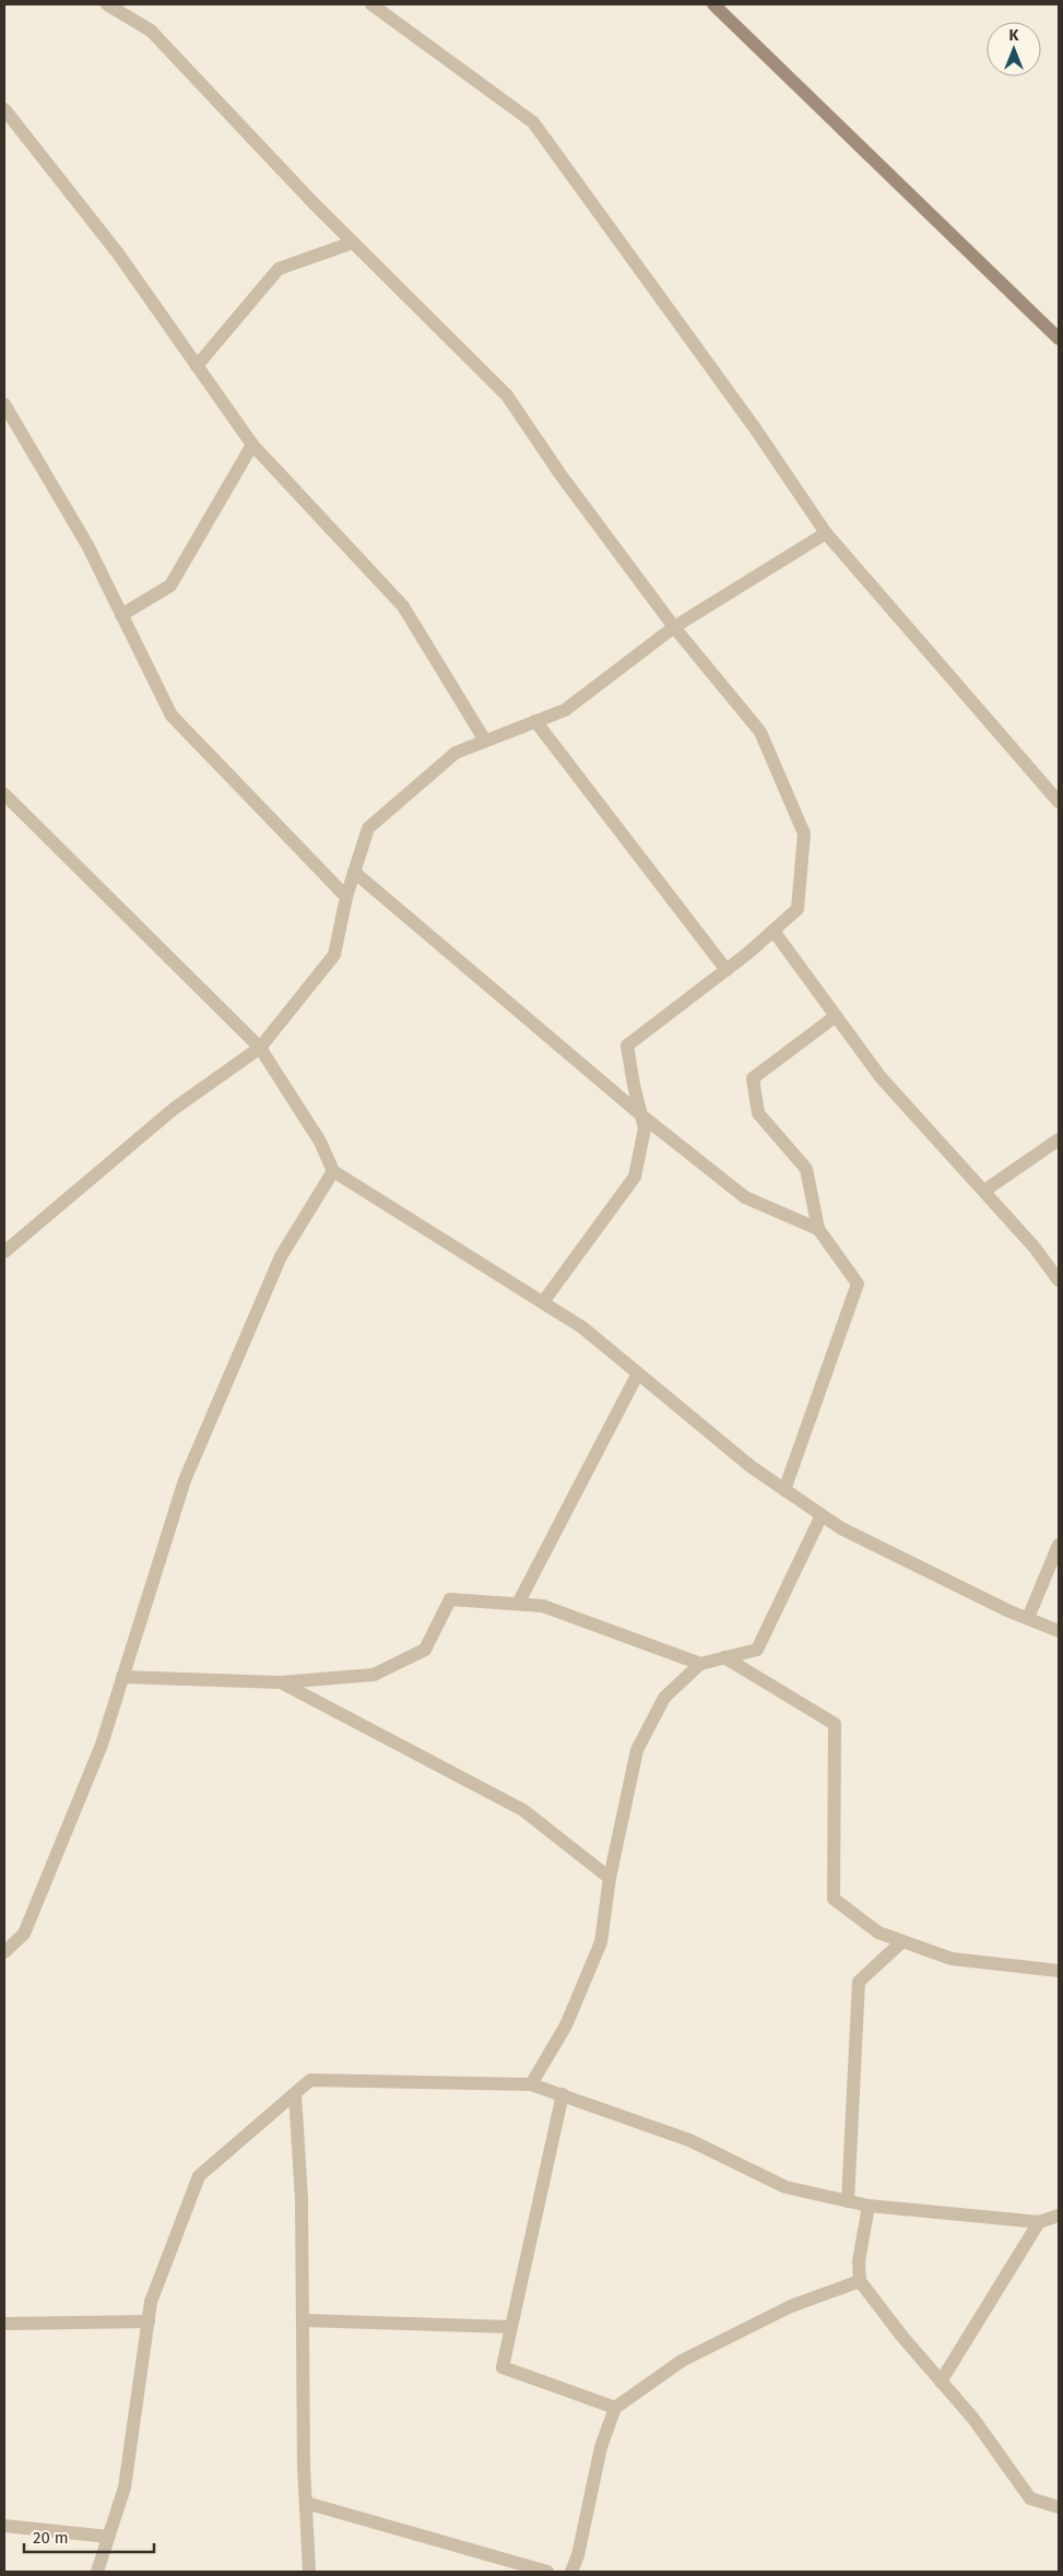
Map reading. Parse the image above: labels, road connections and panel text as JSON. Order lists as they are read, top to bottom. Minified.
{"scale_bar":"20 m","north":"top"}
